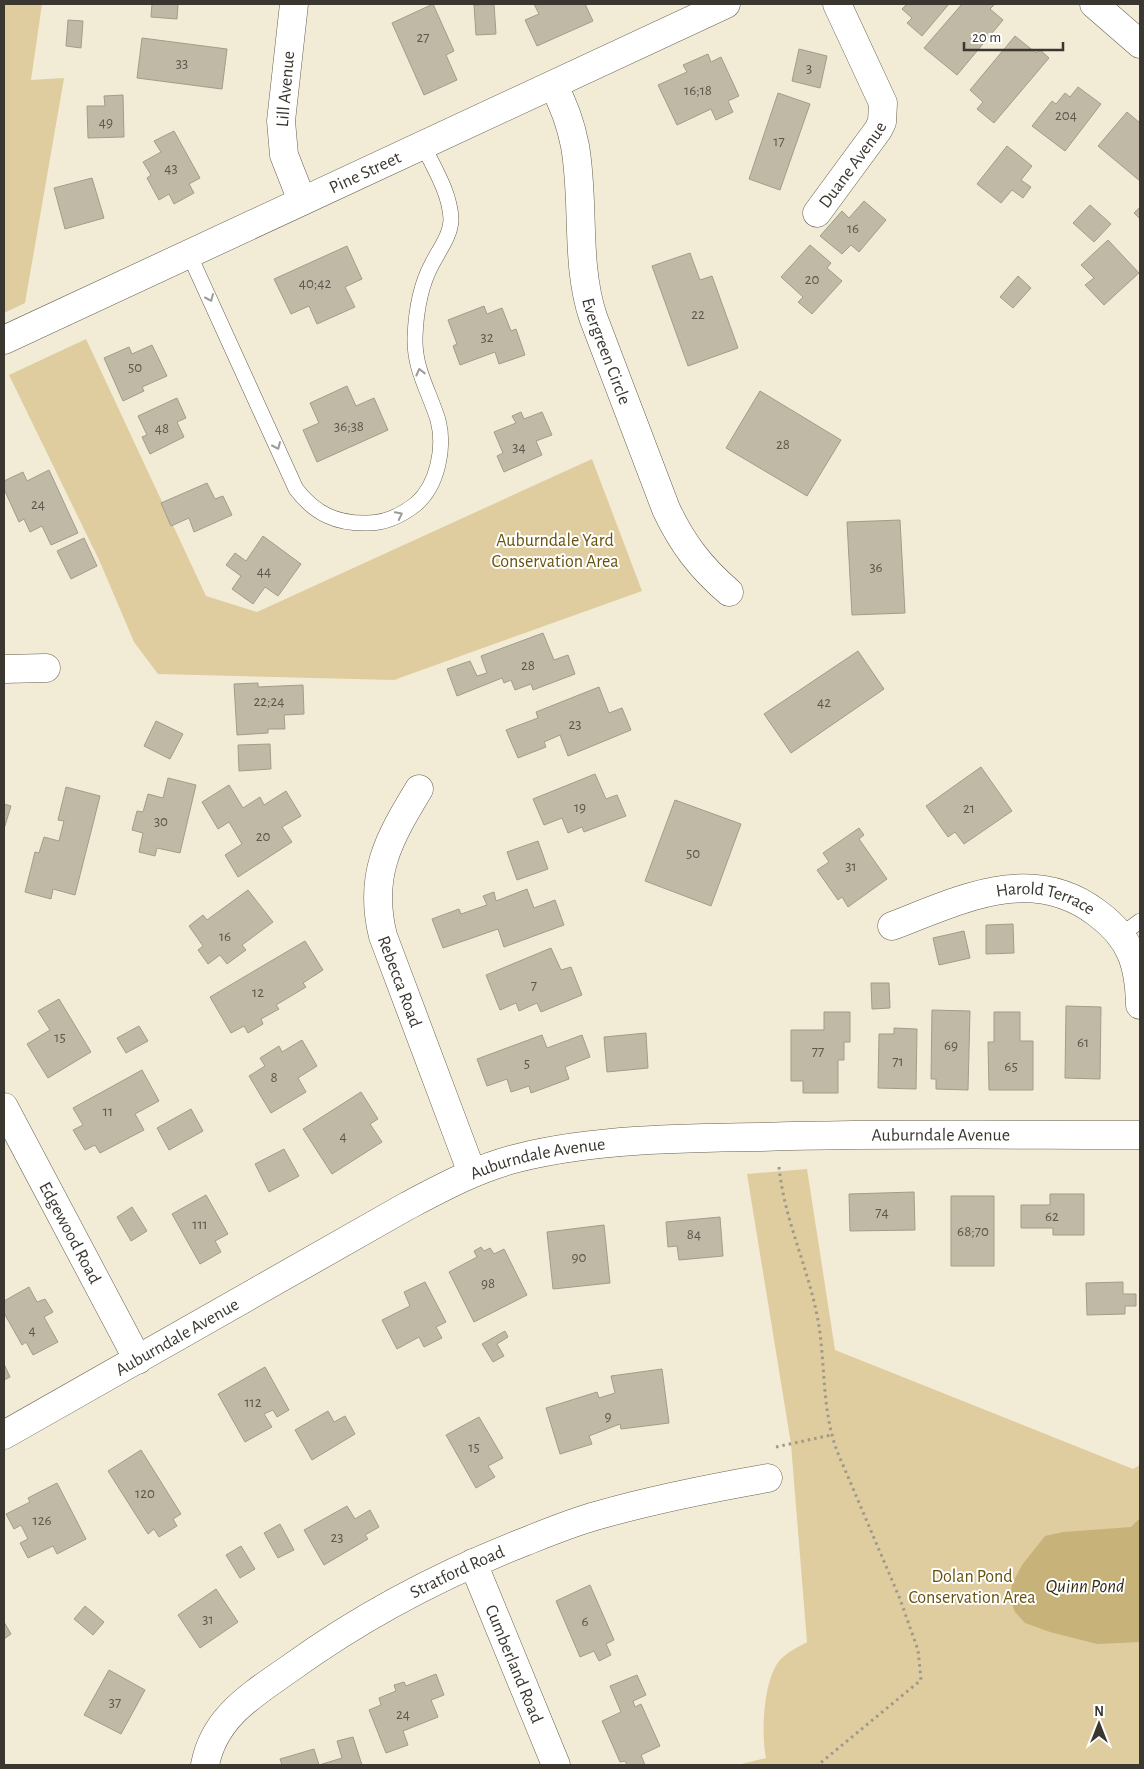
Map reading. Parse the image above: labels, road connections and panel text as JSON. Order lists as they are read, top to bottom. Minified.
{"streets":{"street":["Lill Avenue","Duane Avenue","Pine Street","Evergreen Circle","Harold Terrace","Rebecca Road","Auburndale Avenue","Edgewood Road","Stratford Road","Cumberland Road"]},"crossings":[["Lill Avenue","Pine Street"],["Pine Street","Evergreen Circle"],["Rebecca Road","Auburndale Avenue"],["Auburndale Avenue","Edgewood Road"],["Stratford Road","Cumberland Road"]],"water":["Quinn Pond"],"parks":["Auburndale Yard Conservation Area","Dolan Pond Conservation Area"],"house_numbers":["27","33","3","16;18","204","49","17","43","16","20","40;42","22","32","50","36;38","48","28","34","24","36","44","28","22;24","42","23","19","21","30","20","50","31","16","7","12","15","61","69","77","71","5","65","8","11","4","74","62","111","68;70","84","90","98","4","112","9","15","120","126","23","31","6","37","24"],"scale_bar":"20 m","north":"top"}
